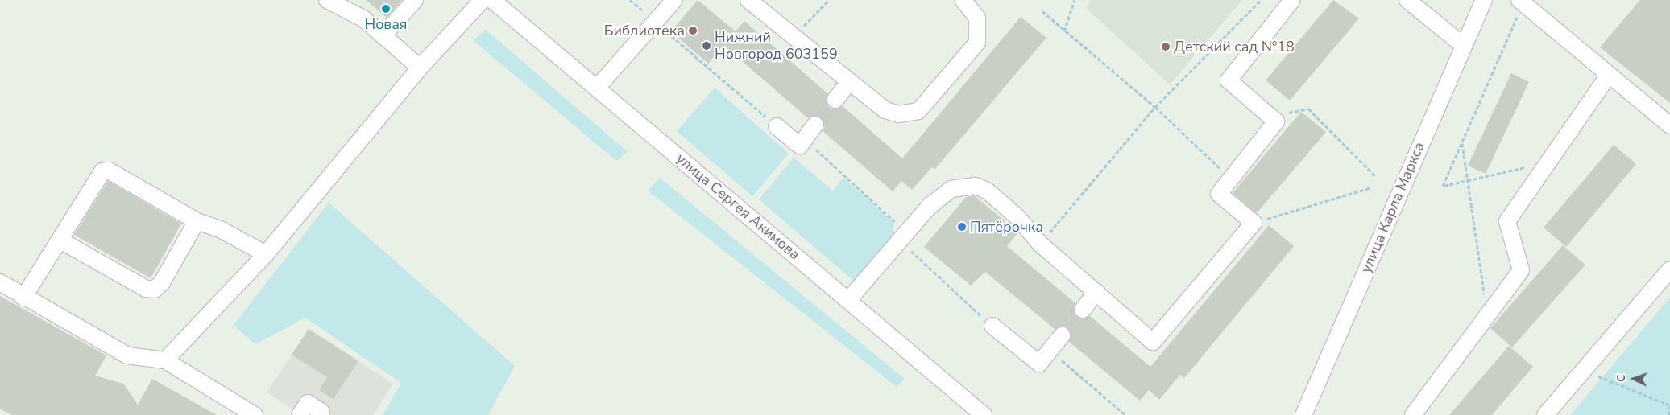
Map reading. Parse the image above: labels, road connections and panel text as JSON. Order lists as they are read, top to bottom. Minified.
{"streets":{"street":["улица Сергея Акимова","улица Карла Маркса"]},"places":["Новая","Библиотека","Нижний Новгород 603159","Детский сад №18","Пятёрочка"],"north":"left"}
